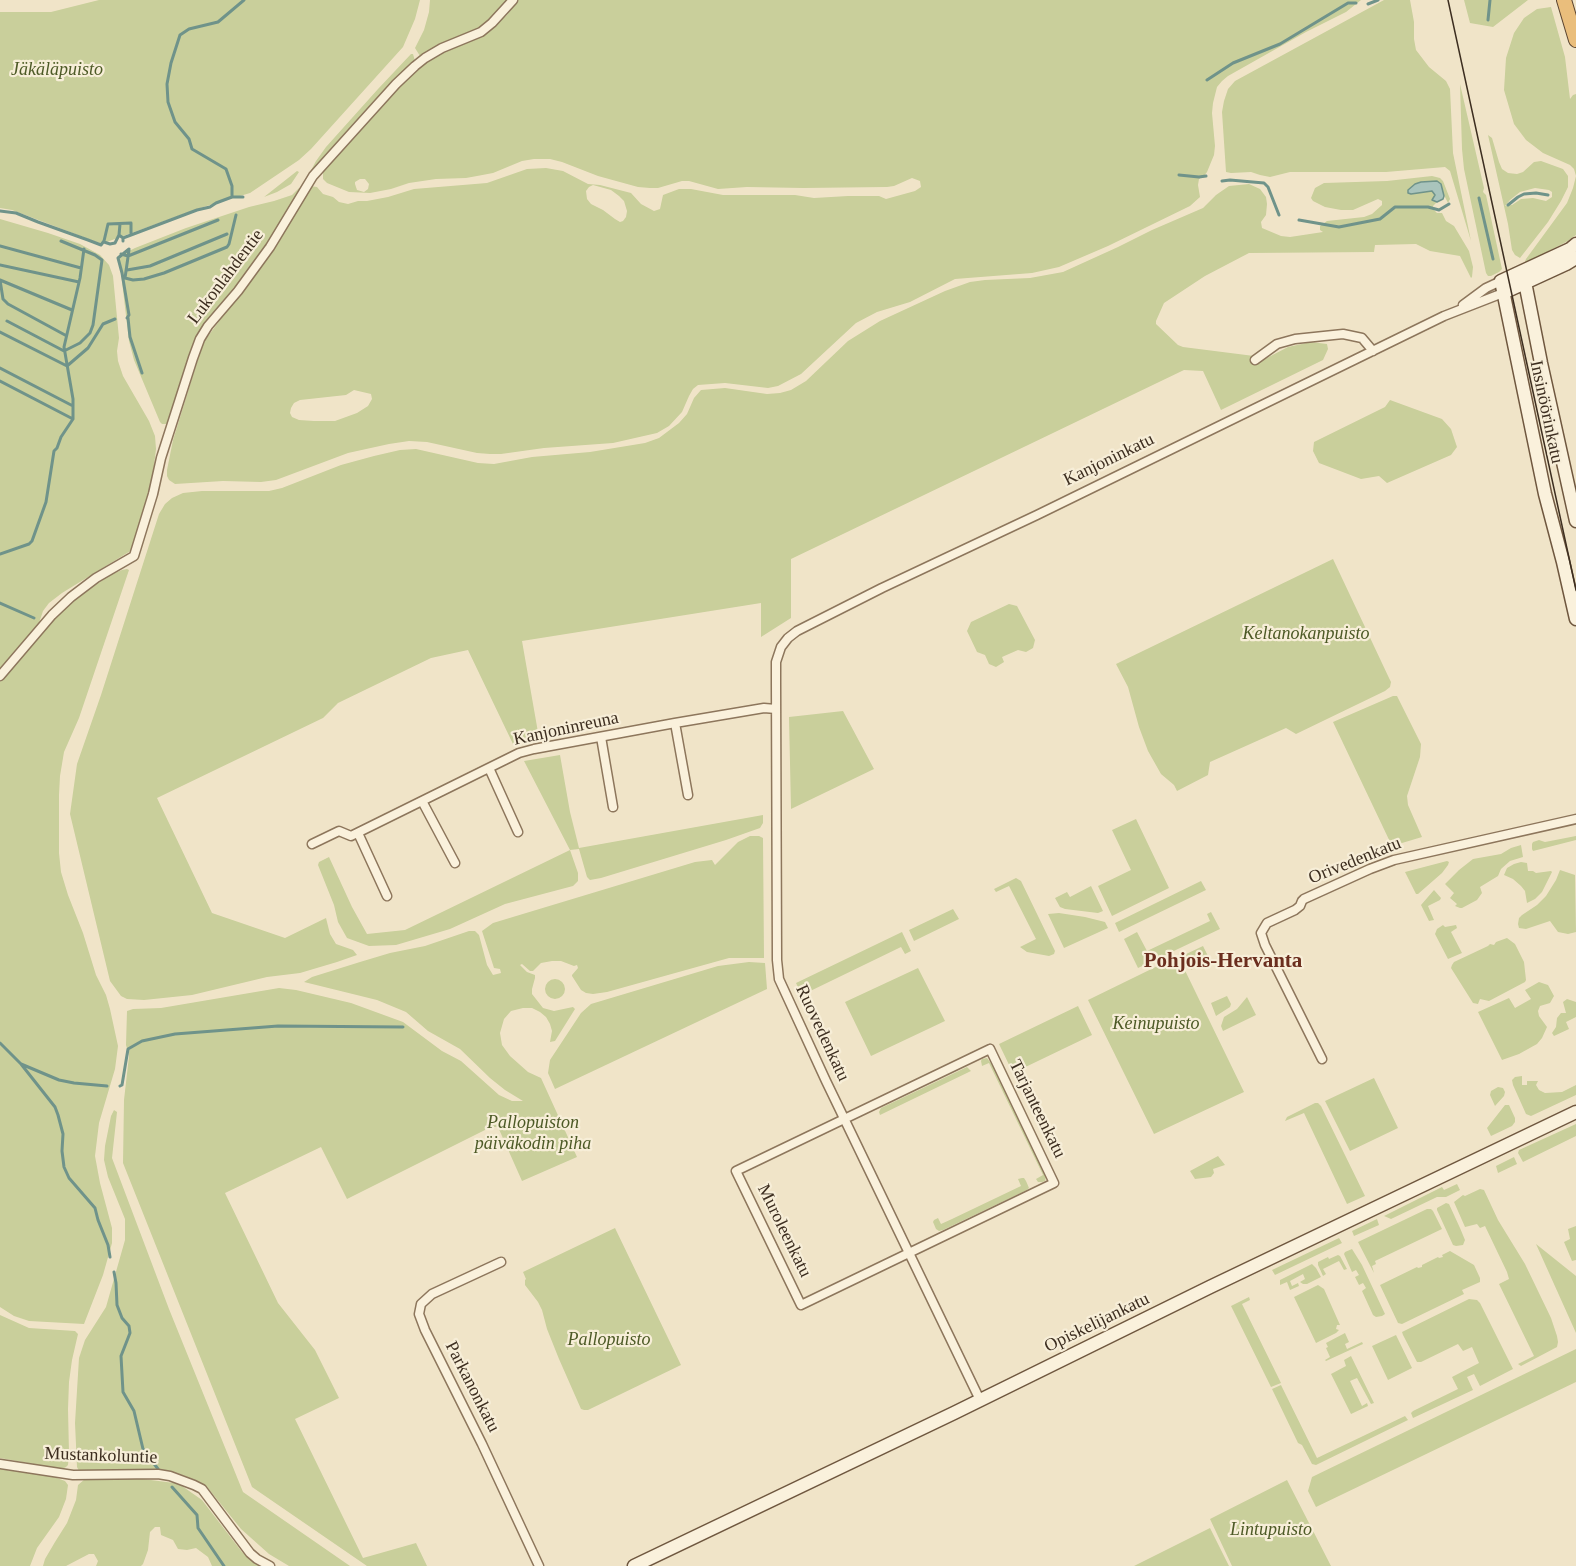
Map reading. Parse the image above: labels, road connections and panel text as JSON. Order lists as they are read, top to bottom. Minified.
{"streets":{"main road":["Insinöörinkatu","Kanjoninkatu","Opiskelijankatu"],"street":["Lukonlahdentie","Kanjoninreuna","Orivedenkatu","Ruovedenkatu","Tarjanteenkatu","Muroleenkatu","Parkanonkatu","Mustankoluntie"]},"crossings":[["Insinöörinkatu","Kanjoninkatu"],["Kanjoninkatu","Ruovedenkatu"],["Kanjoninreuna","Ruovedenkatu"],["Ruovedenkatu","Tarjanteenkatu"],["Ruovedenkatu","Muroleenkatu"],["Ruovedenkatu","Opiskelijankatu"],["Tarjanteenkatu","Muroleenkatu"]],"districts":["Pohjois-Hervanta"],"parks":["Jäkäläpuisto","Keltanokanpuisto","Keinupuisto","Pallopuiston päiväkodin piha","Pallopuisto","Lintupuisto"]}
